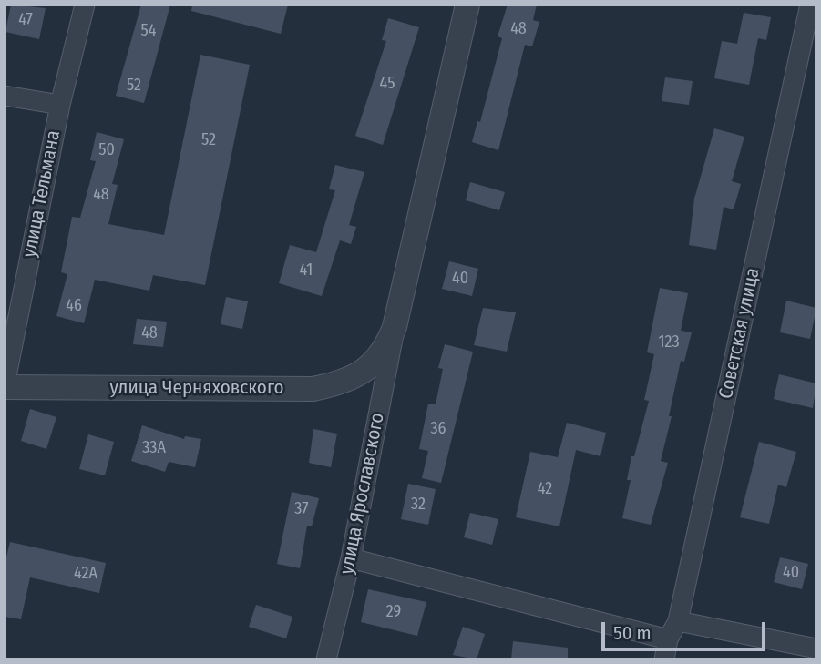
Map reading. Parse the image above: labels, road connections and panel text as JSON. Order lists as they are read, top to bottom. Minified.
{"streets":{"street":["улица Тельмана","Советская улица","улица Черняховского","улица Ярославского"]},"crossings":[["улица Тельмана","улица Черняховского"],["улица Черняховского","улица Ярославского"]],"house_numbers":["47","48","54","45","52","52","50","48","41","40","46","48","123","36","33А","42","32","37","40","42А","29"],"scale_bar":"50 m"}
